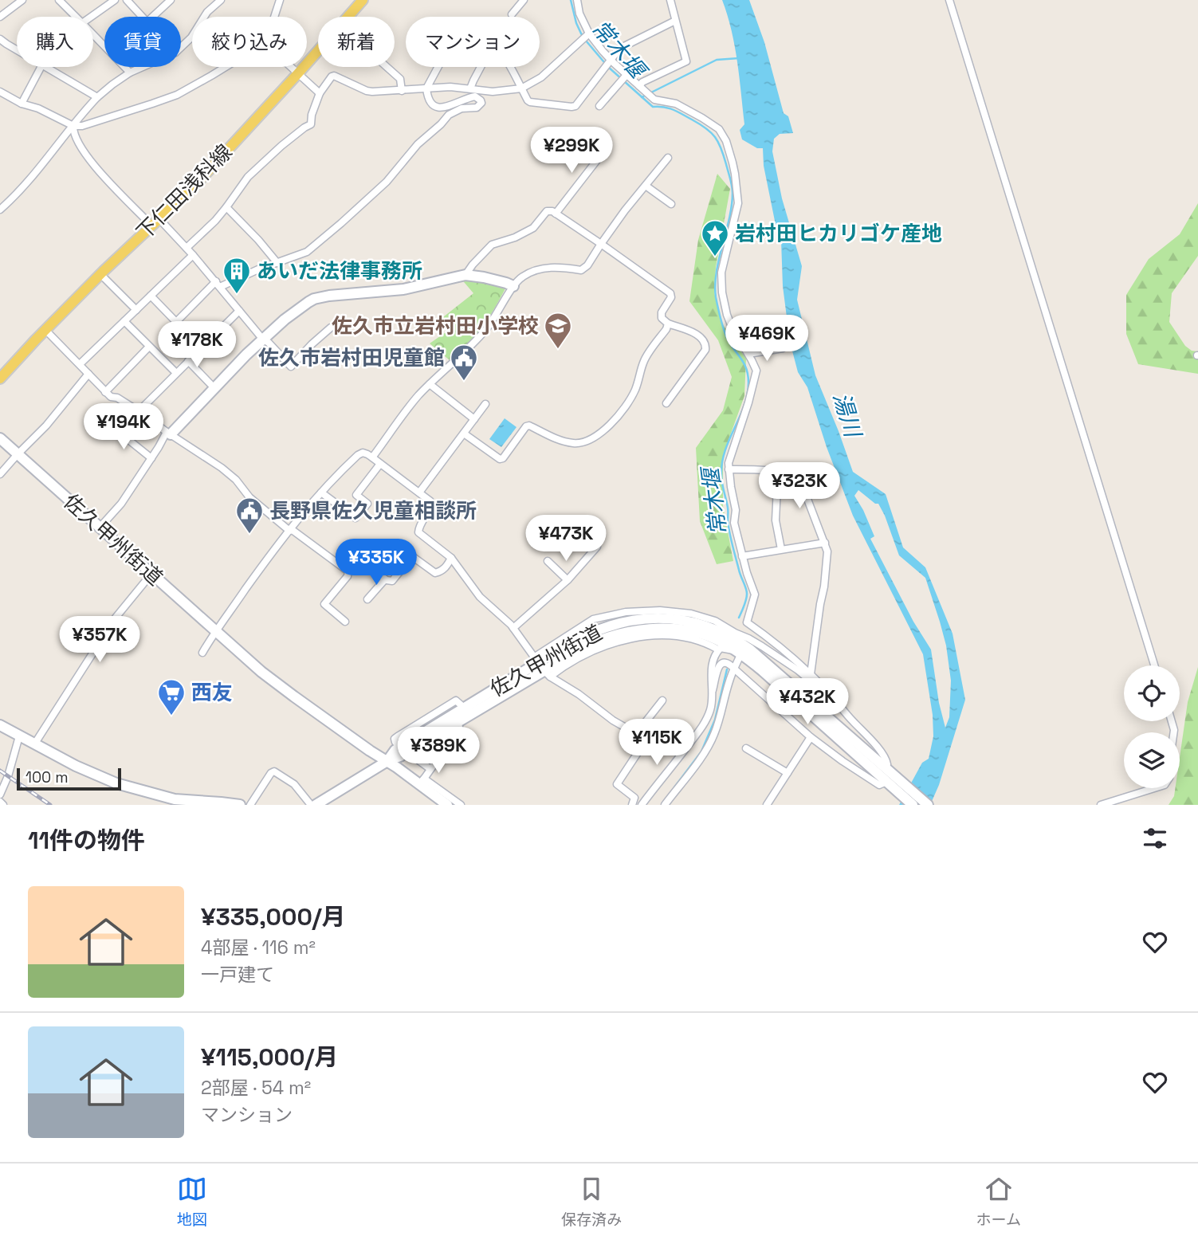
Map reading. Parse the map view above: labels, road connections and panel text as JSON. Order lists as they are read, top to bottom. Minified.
{"streets":{"main road":["下仁田浅科線","佐久甲州街道"]},"water":["常木堰","湯川"],"places":{"place":["岩村田ヒカリゴケ産地"],"building":["あいだ法律事務所"],"school or university":["佐久市立岩村田小学校"],"public building":["佐久市岩村田児童館","長野県佐久児童相談所"],"supermarket":["西友"]},"scale_bar":"100 m","page":{"chip":["購入","賃貸","絞り込み","新着","マンション"],"price":["¥299K","¥469K","¥178K","¥194K","¥323K","¥473K","¥335K","¥357K","¥432K","¥115K","¥389K"],"scale":"100 m","heading":"11件の物件","list":[{"name":"¥335,000/月","note":"4部屋 · 116 m² · 一戸建て"},{"name":"¥115,000/月","note":"2部屋 · 54 m² · マンション"}],"tabs":["地図","保存済み","ホーム"]}}
